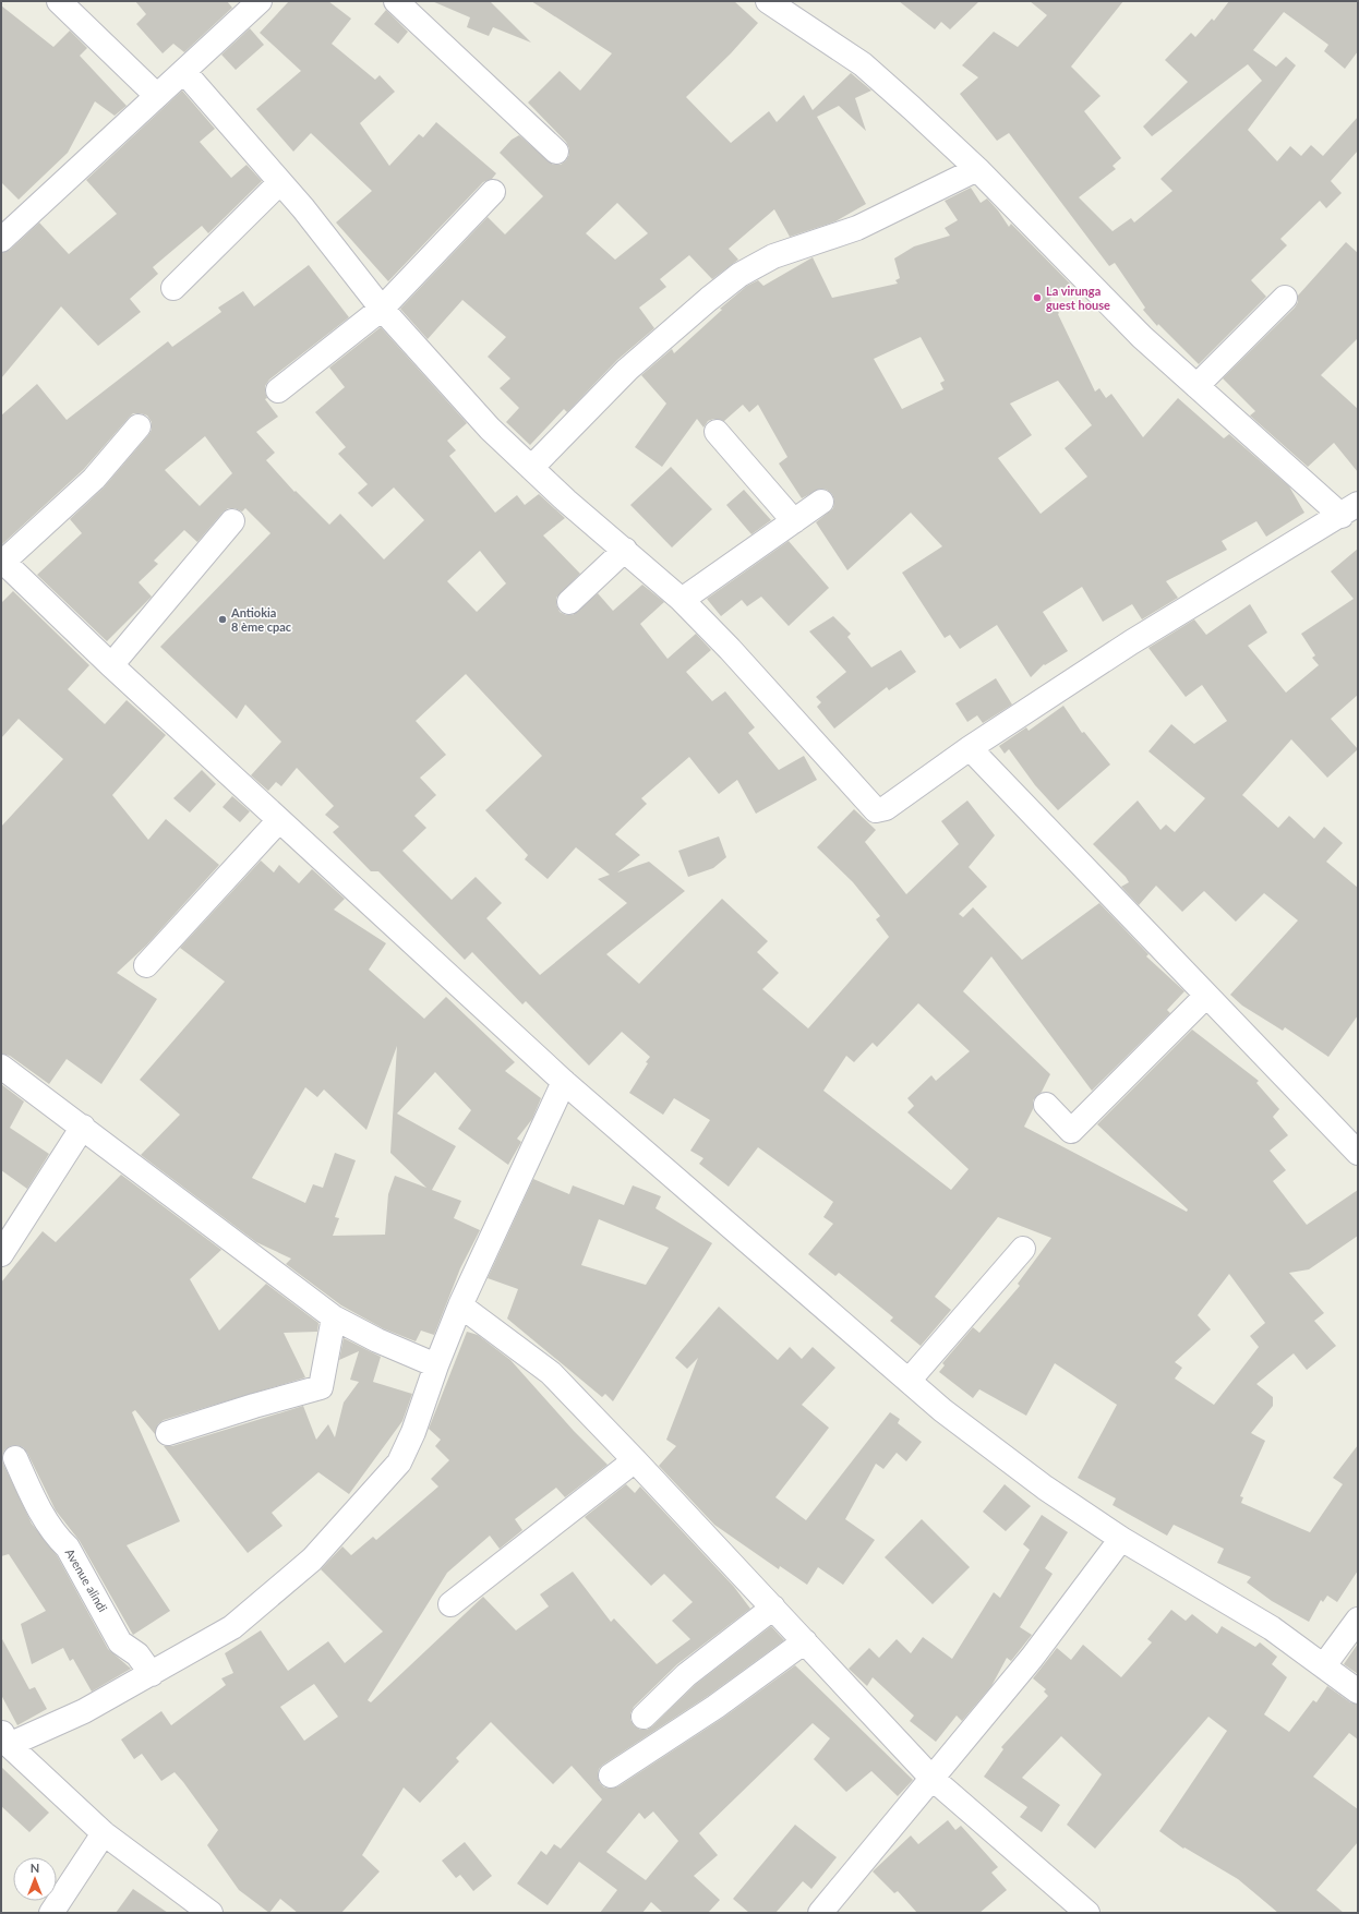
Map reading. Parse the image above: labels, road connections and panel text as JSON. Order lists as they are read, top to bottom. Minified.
{"streets":{"street":["Avenue alindi"]},"places":["La virunga guest house","Antiokia 8 ème cpac"],"north":"top"}
